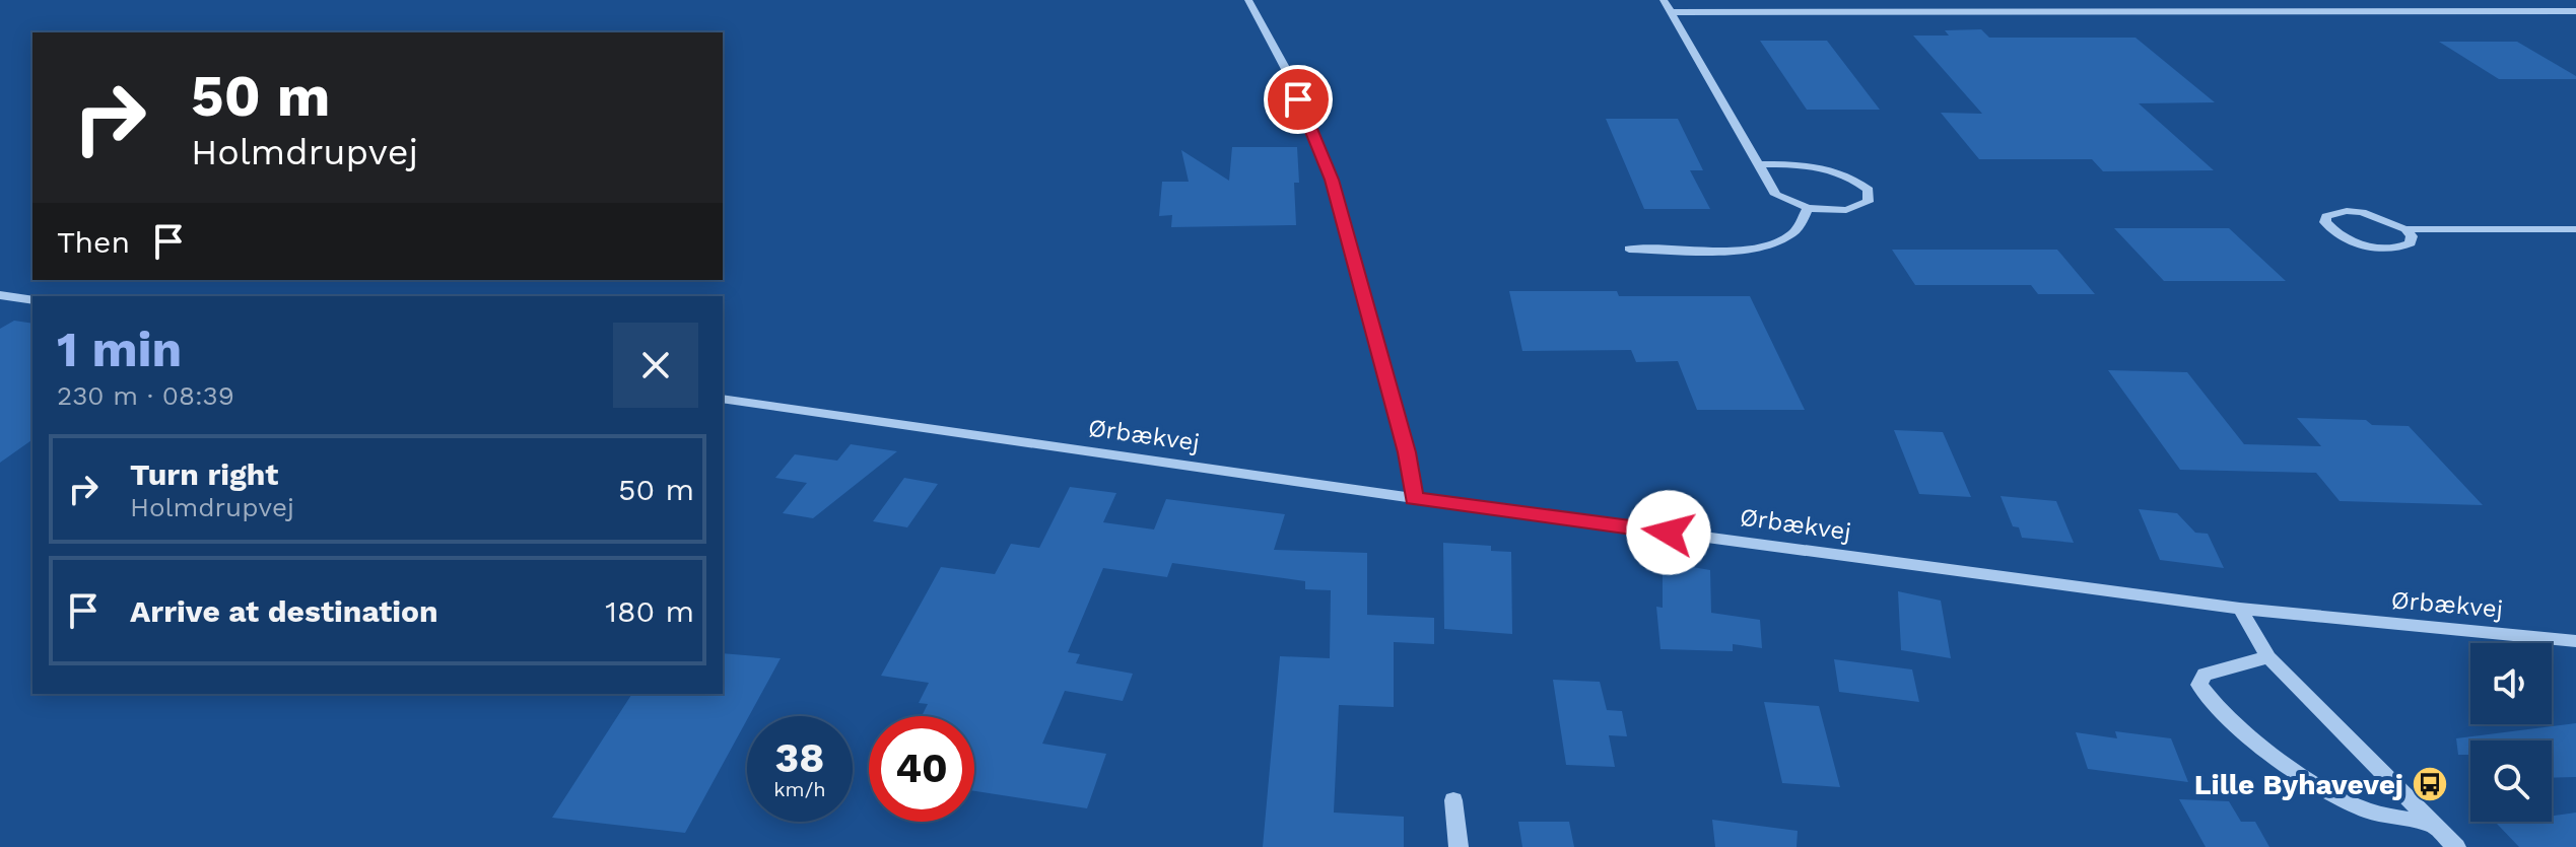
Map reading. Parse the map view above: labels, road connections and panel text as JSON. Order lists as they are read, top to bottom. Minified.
{"streets":{"street":["Ørbækvej"]},"places":{"bus stop":["Lille Byhavevej"]},"page":{"turn":["50 m","Holmdrupvej"],"then":"Then","heading":["1 min","230 m · 08:39"],"list":[{"name":"Turn right","note":"Holmdrupvej","value":"50 m"},{"name":"Arrive at destination","value":"180 m"}],"speed":"38 km/h","limit":"40"}}
